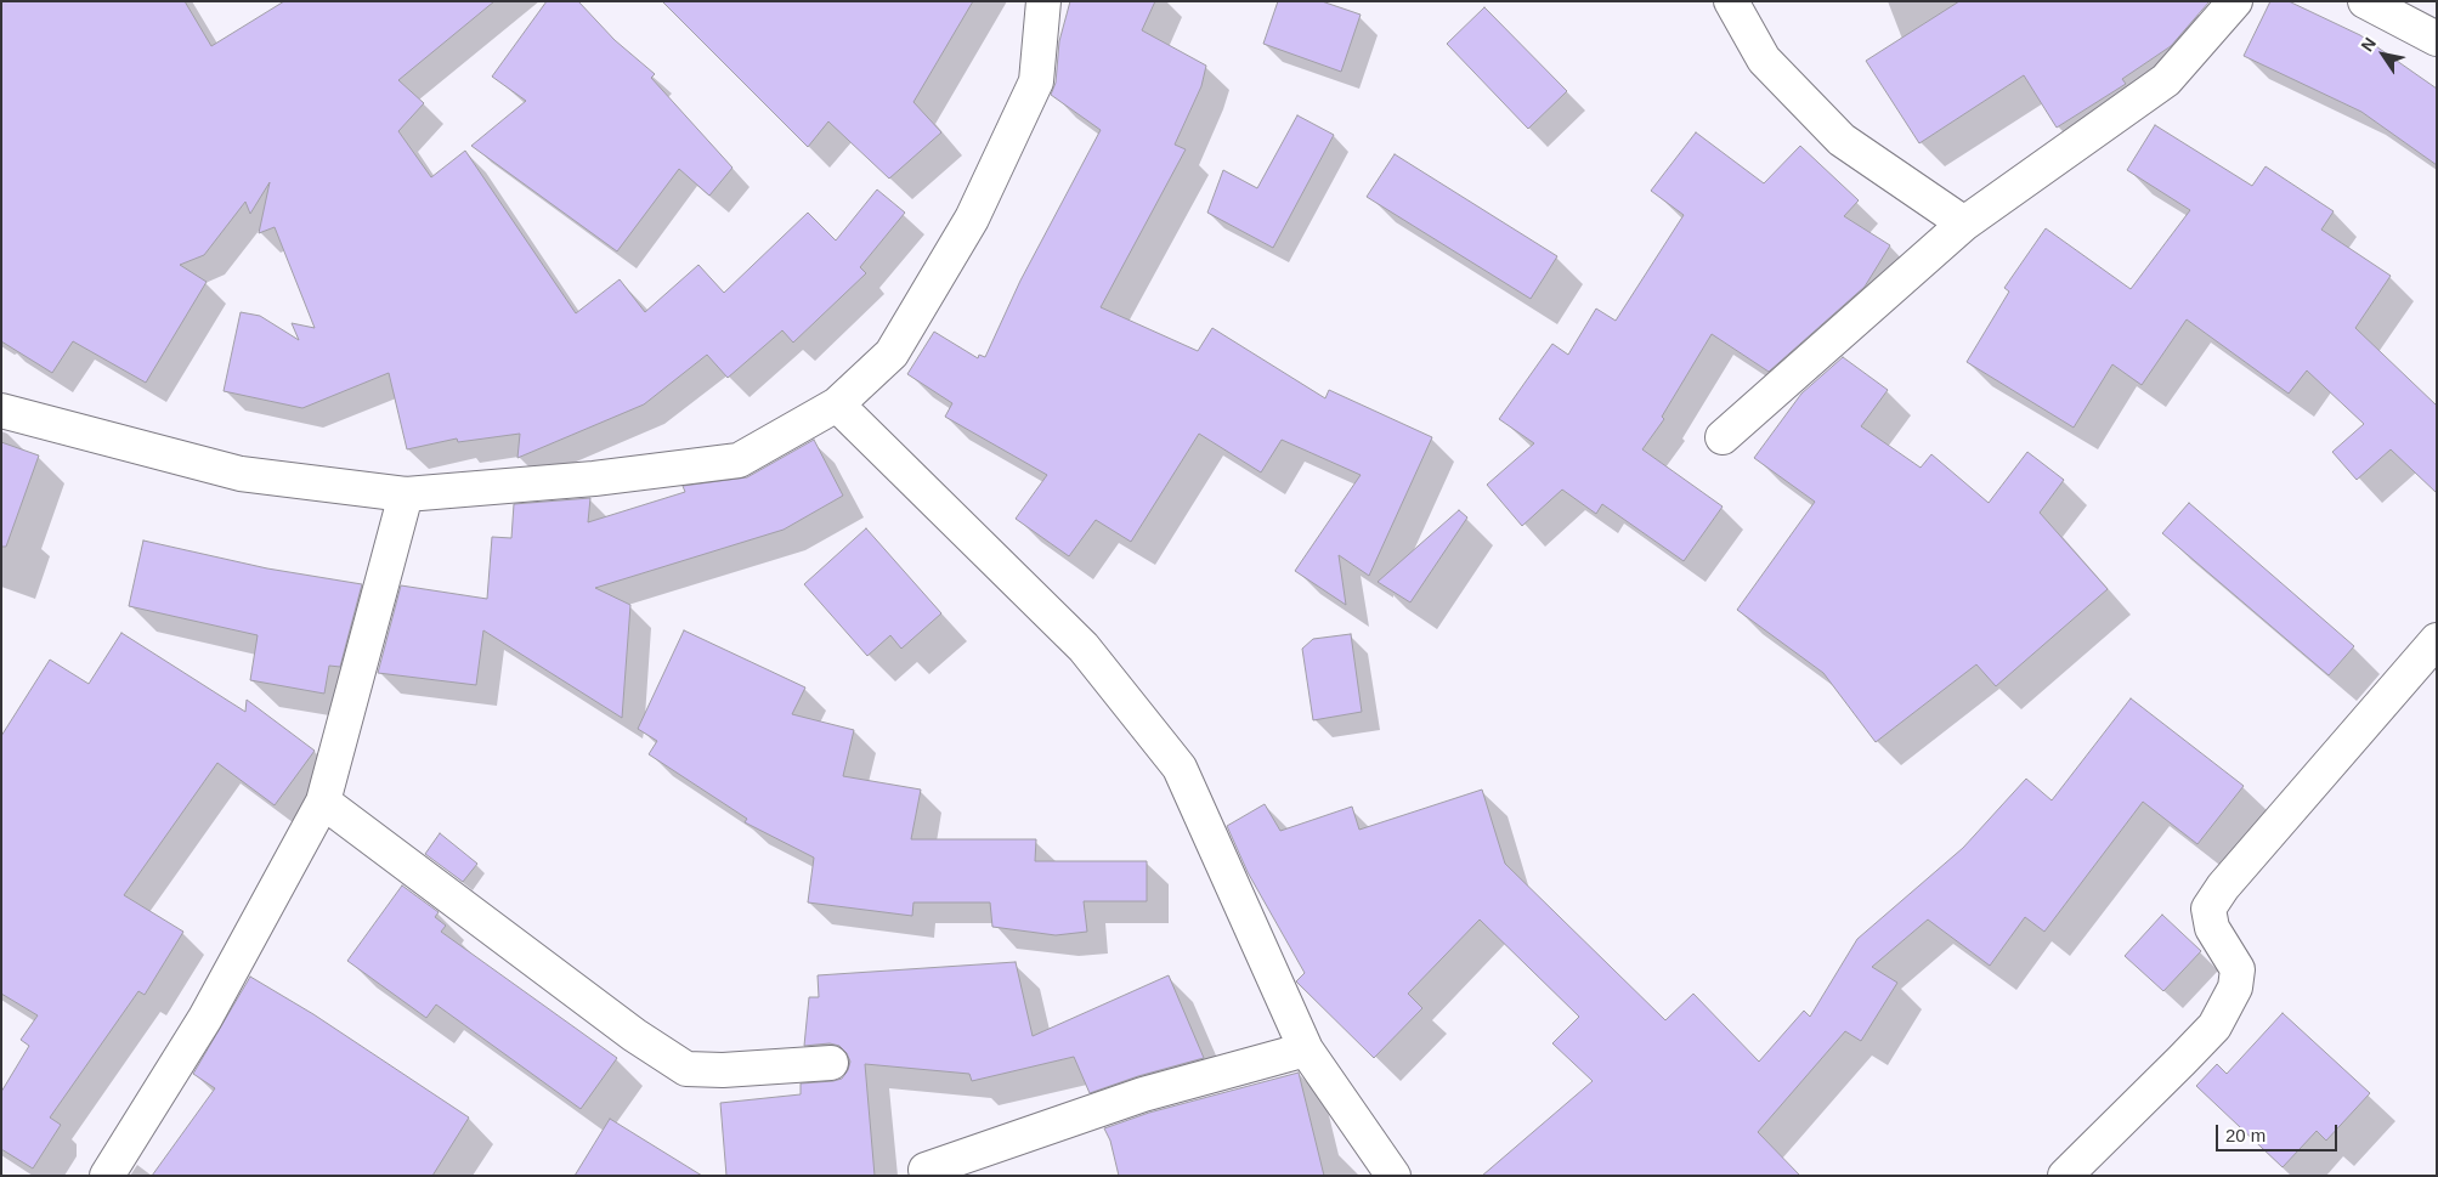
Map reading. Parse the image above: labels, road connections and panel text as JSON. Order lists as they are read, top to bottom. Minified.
{"scale_bar":"20 m","north":"top left"}
